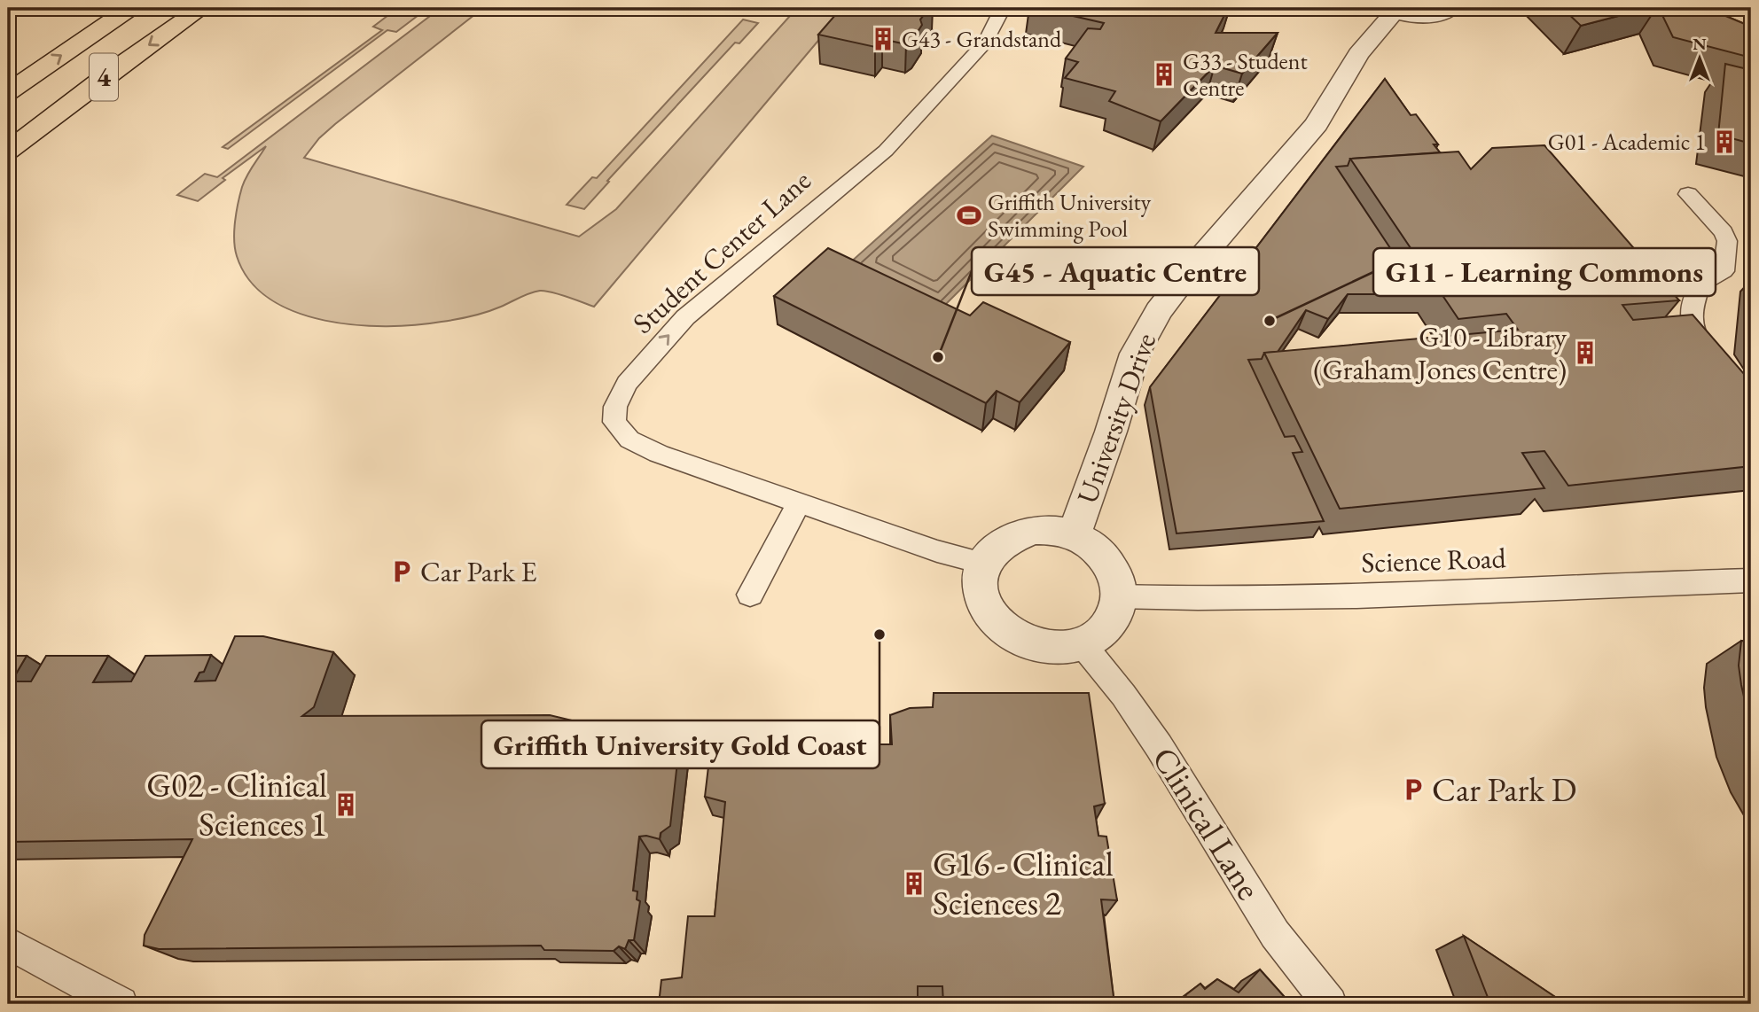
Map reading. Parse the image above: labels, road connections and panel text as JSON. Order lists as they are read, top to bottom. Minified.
{"streets":{"main road":["4"],"street":["University Drive"],"lane":["Student Center Lane","Science Road","Clinical Lane"]},"crossings":[["Student Center Lane","University Drive"],["Student Center Lane","Science Road"],["Student Center Lane","Clinical Lane"],["University Drive","Science Road"],["University Drive","Clinical Lane"],["Science Road","Clinical Lane"]],"places":{"building":["G43 - Grandstand","G33 - Student Centre","G01 - Academic 1","G10 - Library (Graham Jones Centre)","G02 - Clinical Sciences 1","G16 - Clinical Sciences 2"],"sports":["Griffith University Swimming Pool"],"other":["G11 - Learning Commons","G45 - Aquatic Centre","Griffith University Gold Coast"],"parking":["Car Park E","Car Park D"]},"north":"top"}
